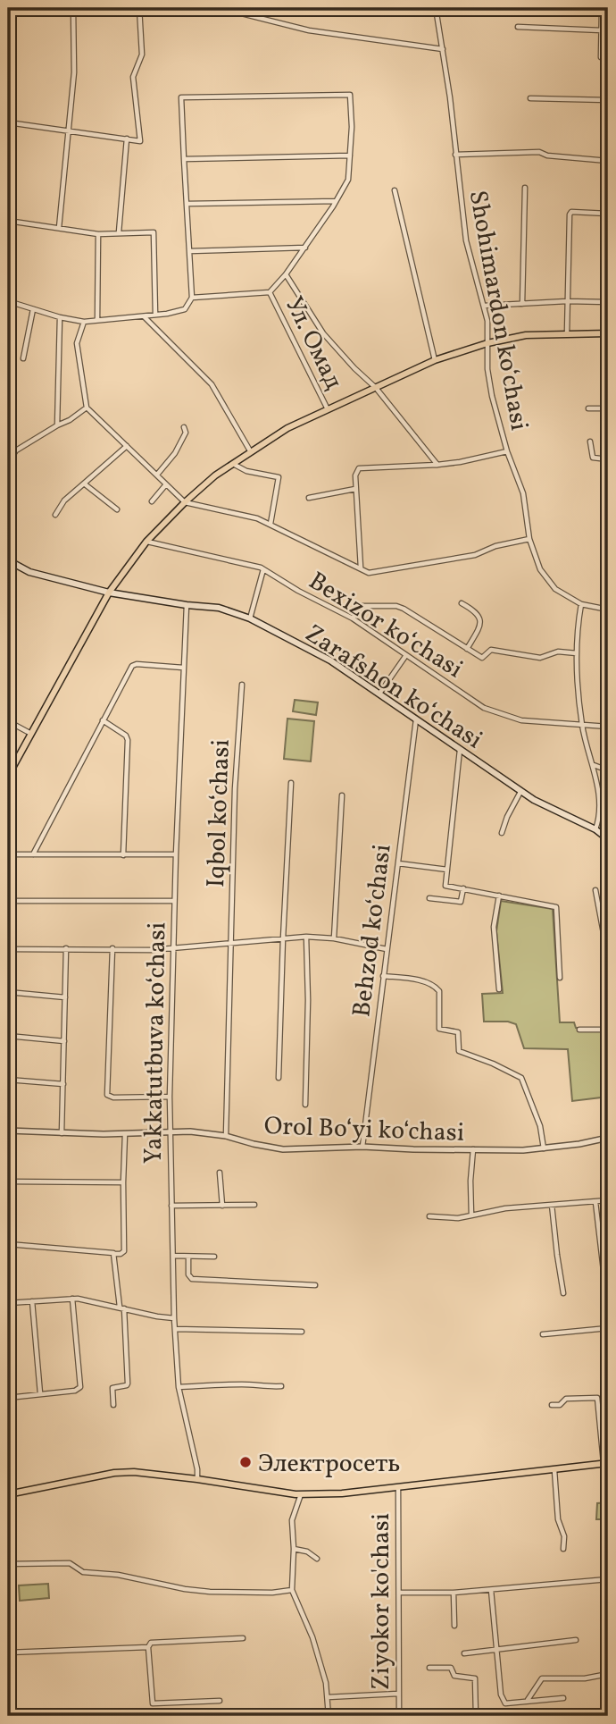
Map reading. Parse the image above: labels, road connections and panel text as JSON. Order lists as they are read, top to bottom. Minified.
{"streets":{"main road":["Zarafshon koʻchasi"],"street":["Shohimardon koʻchasi","Ул. Омад","Bexizor koʻchasi","Iqbol koʻchasi","Behzod koʻchasi","Yakkatutbuva koʻchasi","Orol Boʻyi koʻchasi","Ziyokor ko'chasi"]},"crossings":[["Zarafshon koʻchasi","Behzod koʻchasi"],["Zarafshon koʻchasi","Yakkatutbuva koʻchasi"],["Iqbol koʻchasi","Orol Boʻyi koʻchasi"],["Behzod koʻchasi","Orol Boʻyi koʻchasi"],["Yakkatutbuva koʻchasi","Orol Boʻyi koʻchasi"]],"places":["Электросеть"]}
